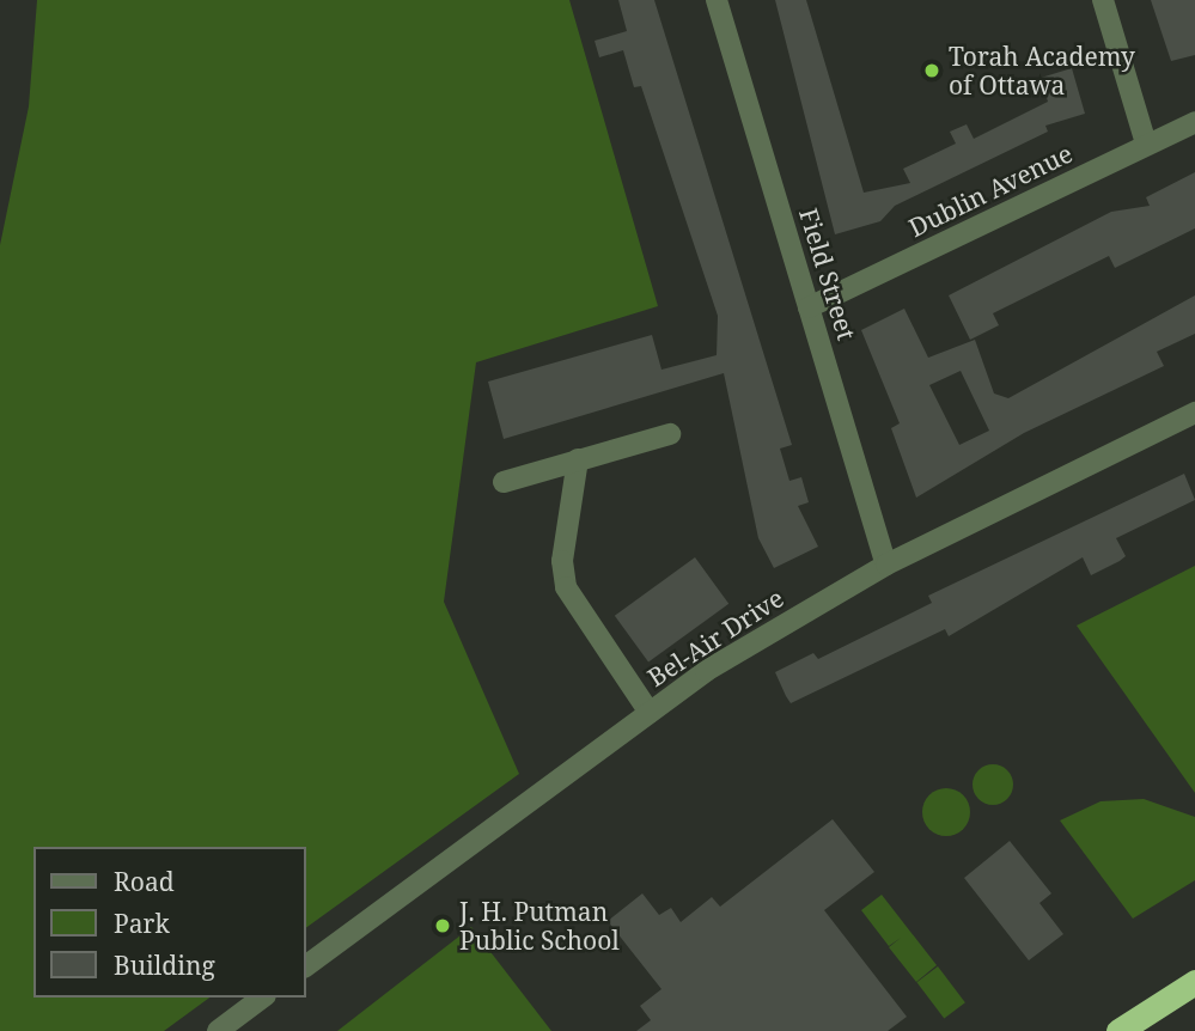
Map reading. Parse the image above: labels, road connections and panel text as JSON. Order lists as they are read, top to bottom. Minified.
{"streets":{"street":["Dublin Avenue","Field Street","Bel-Air Drive"]},"crossings":[["Dublin Avenue","Field Street"],["Field Street","Bel-Air Drive"]],"places":["Torah Academy of Ottawa","J. H. Putman Public School"],"legend":["Road","Park","Building"]}
